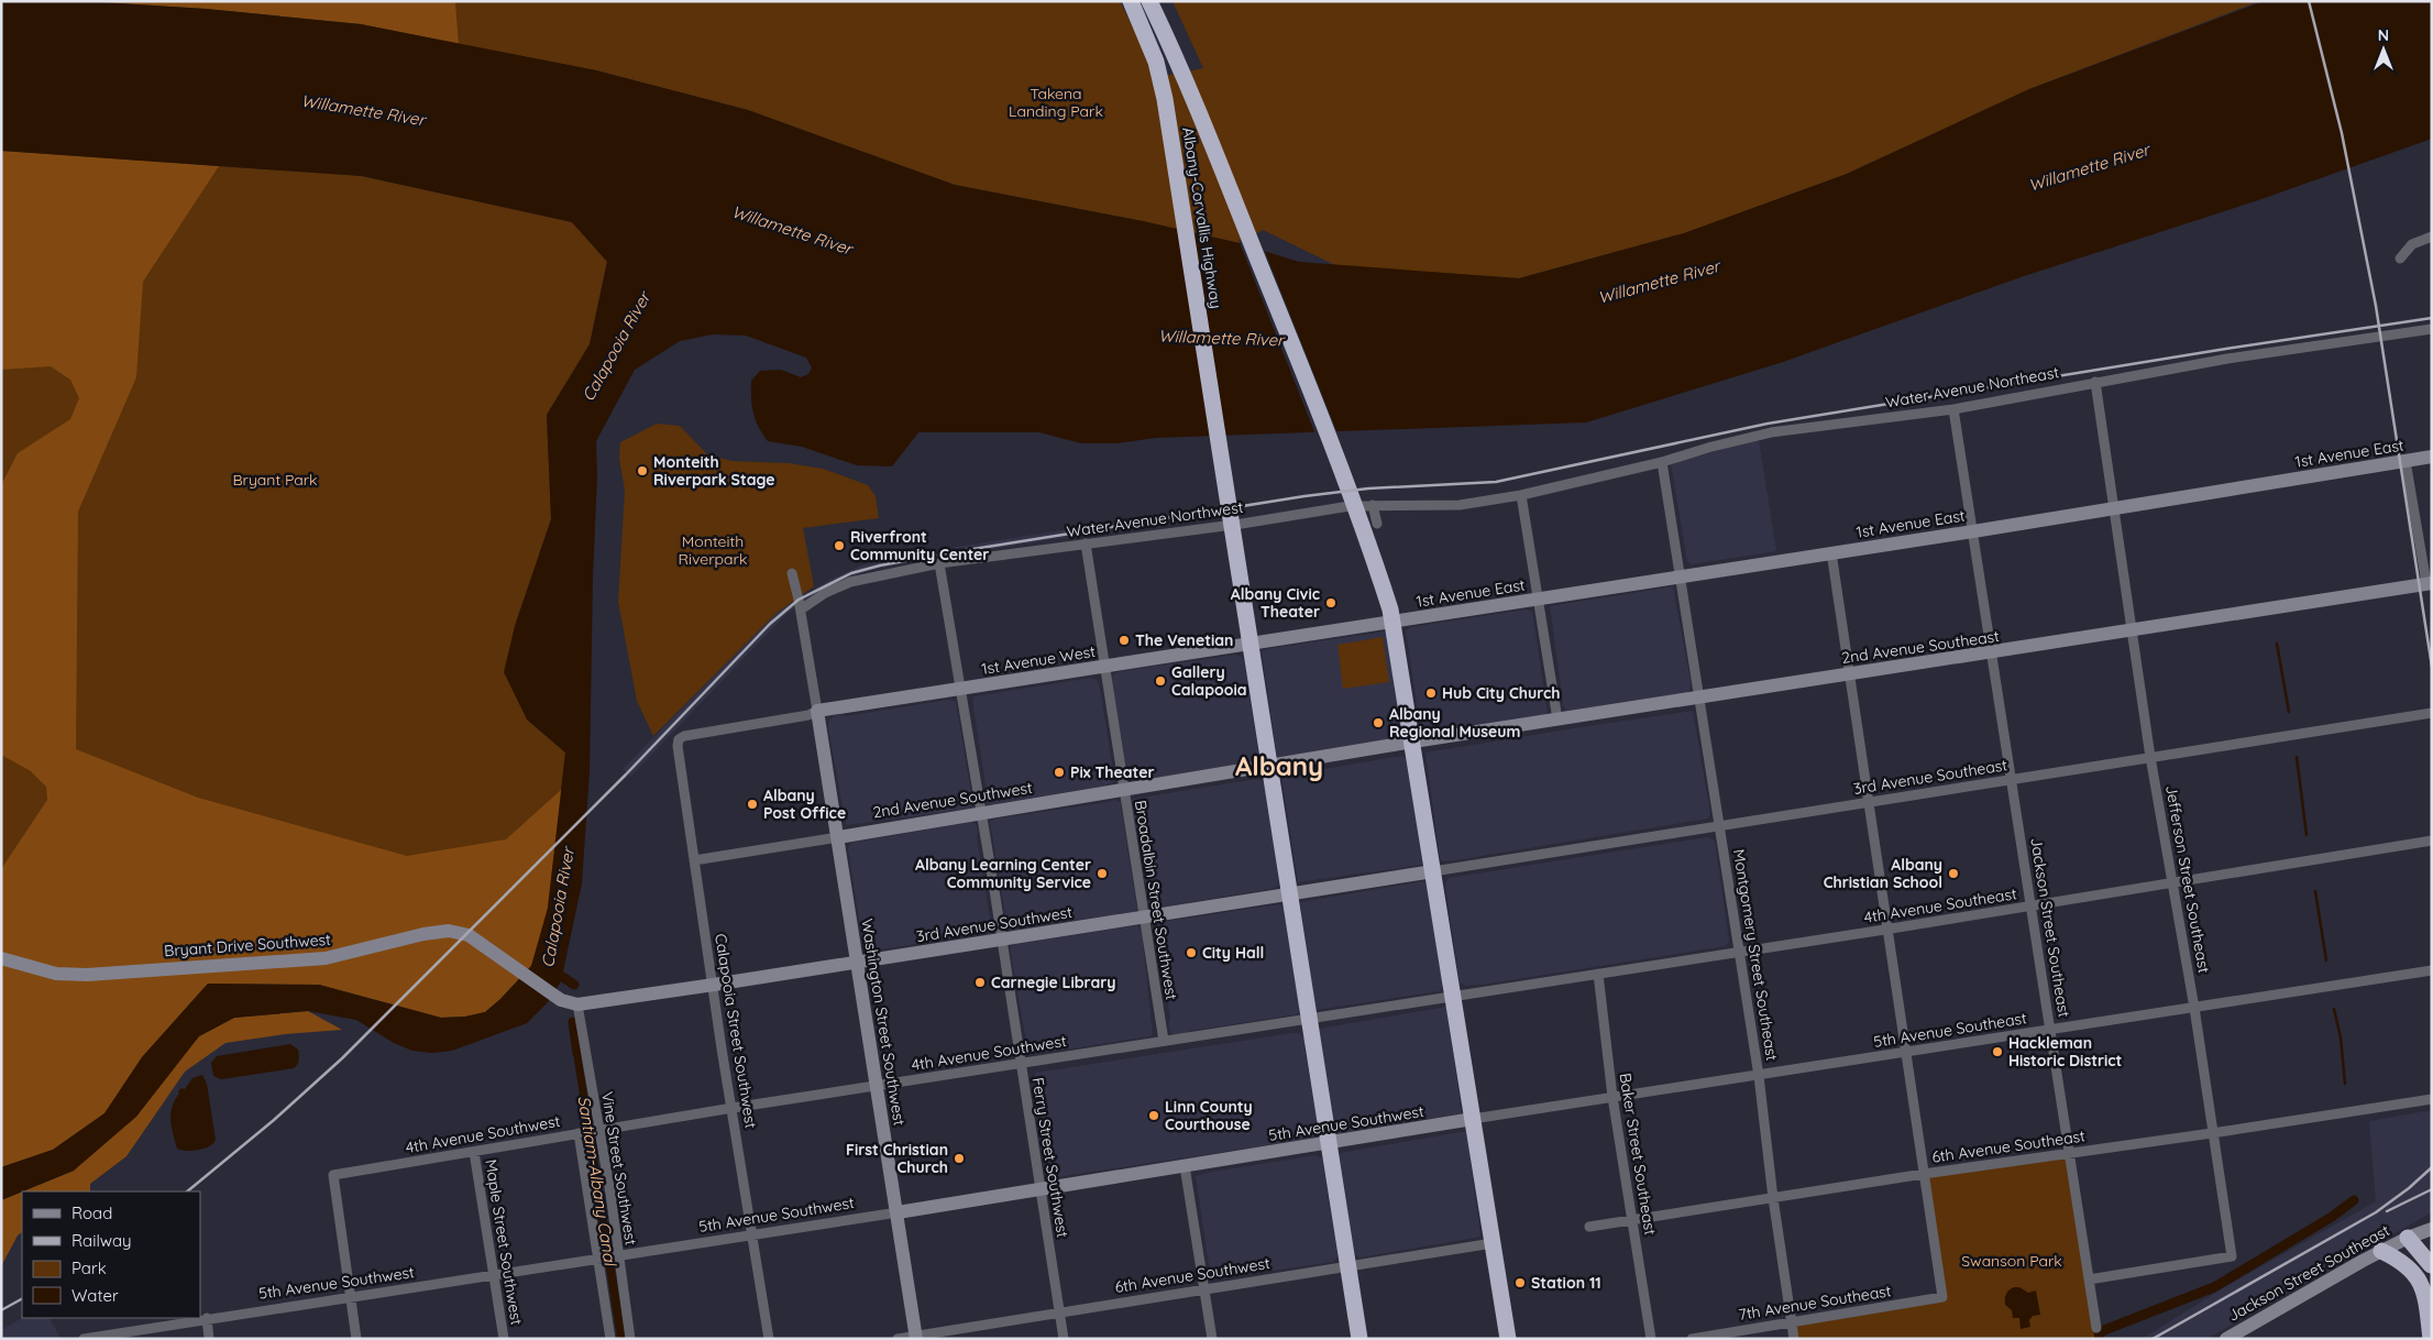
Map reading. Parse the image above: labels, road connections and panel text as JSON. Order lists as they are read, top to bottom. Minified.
{"streets":{"highway":["Albany-Corvallis Highway"],"street":["Water Avenue Northeast","1st Avenue East","Water Avenue Northwest","2nd Avenue Southeast","1st Avenue West","3rd Avenue Southeast","2nd Avenue Southwest","Jefferson Street Southeast","Broadalbin Street Southwest","4th Avenue Southeast","3rd Avenue Southwest","Jackson Street Southeast","Bryant Drive Southwest","Montgomery Street Southeast","Washington Street Southwest","5th Avenue Southeast","Calapooia Street Southwest","4th Avenue Southwest","5th Avenue Southwest","6th Avenue Southeast","Baker Street Southeast","Ferry Street Southwest","Vine Street Southwest","Maple Street Southwest","6th Avenue Southwest","7th Avenue Southeast"]},"crossings":[["Albany-Corvallis Highway","1st Avenue East"],["Albany-Corvallis Highway","2nd Avenue Southeast"],["Albany-Corvallis Highway","1st Avenue West"],["Albany-Corvallis Highway","3rd Avenue Southeast"],["Albany-Corvallis Highway","2nd Avenue Southwest"],["Albany-Corvallis Highway","4th Avenue Southeast"],["Albany-Corvallis Highway","3rd Avenue Southwest"],["Albany-Corvallis Highway","5th Avenue Southeast"],["Albany-Corvallis Highway","4th Avenue Southwest"],["Albany-Corvallis Highway","5th Avenue Southwest"],["Albany-Corvallis Highway","6th Avenue Southwest"],["Water Avenue Northeast","Water Avenue Northwest"],["Water Avenue Northeast","Jefferson Street Southeast"],["Water Avenue Northeast","Jackson Street Southeast"],["Water Avenue Northeast","Montgomery Street Southeast"],["1st Avenue East","1st Avenue West"],["1st Avenue East","Jefferson Street Southeast"],["1st Avenue East","Jackson Street Southeast"],["1st Avenue East","Montgomery Street Southeast"],["Water Avenue Northwest","Broadalbin Street Southwest"],["Water Avenue Northwest","Ferry Street Southwest"],["2nd Avenue Southeast","2nd Avenue Southwest"],["2nd Avenue Southeast","Jefferson Street Southeast"],["2nd Avenue Southeast","Jackson Street Southeast"],["2nd Avenue Southeast","Montgomery Street Southeast"],["1st Avenue West","Broadalbin Street Southwest"],["1st Avenue West","Washington Street Southwest"],["1st Avenue West","Calapooia Street Southwest"],["1st Avenue West","Ferry Street Southwest"],["3rd Avenue Southeast","Jefferson Street Southeast"],["3rd Avenue Southeast","3rd Avenue Southwest"],["3rd Avenue Southeast","Jackson Street Southeast"],["3rd Avenue Southeast","Montgomery Street Southeast"],["2nd Avenue Southwest","Broadalbin Street Southwest"],["2nd Avenue Southwest","Washington Street Southwest"],["2nd Avenue Southwest","Calapooia Street Southwest"],["2nd Avenue Southwest","Ferry Street Southwest"],["Jefferson Street Southeast","4th Avenue Southeast"],["Jefferson Street Southeast","Jackson Street Southeast"],["Jefferson Street Southeast","5th Avenue Southeast"],["Jefferson Street Southeast","6th Avenue Southeast"],["Broadalbin Street Southwest","3rd Avenue Southwest"],["Broadalbin Street Southwest","4th Avenue Southwest"],["4th Avenue Southeast","Jackson Street Southeast"],["4th Avenue Southeast","Montgomery Street Southeast"],["4th Avenue Southeast","4th Avenue Southwest"],["4th Avenue Southeast","Baker Street Southeast"],["3rd Avenue Southwest","Bryant Drive Southwest"],["3rd Avenue Southwest","Washington Street Southwest"],["3rd Avenue Southwest","Calapooia Street Southwest"],["3rd Avenue Southwest","Ferry Street Southwest"],["3rd Avenue Southwest","Vine Street Southwest"],["Jackson Street Southeast","5th Avenue Southeast"],["Jackson Street Southeast","6th Avenue Southeast"],["Montgomery Street Southeast","5th Avenue Southeast"],["Montgomery Street Southeast","6th Avenue Southeast"],["Montgomery Street Southeast","7th Avenue Southeast"],["Washington Street Southwest","4th Avenue Southwest"],["Washington Street Southwest","5th Avenue Southwest"],["Washington Street Southwest","6th Avenue Southwest"],["5th Avenue Southeast","5th Avenue Southwest"],["5th Avenue Southeast","Baker Street Southeast"],["Calapooia Street Southwest","4th Avenue Southwest"],["Calapooia Street Southwest","5th Avenue Southwest"],["4th Avenue Southwest","5th Avenue Southwest"],["4th Avenue Southwest","Ferry Street Southwest"],["4th Avenue Southwest","Vine Street Southwest"],["4th Avenue Southwest","Maple Street Southwest"],["5th Avenue Southwest","Ferry Street Southwest"],["5th Avenue Southwest","Vine Street Southwest"],["5th Avenue Southwest","Maple Street Southwest"],["6th Avenue Southeast","Baker Street Southeast"],["6th Avenue Southeast","7th Avenue Southeast"],["Ferry Street Southwest","6th Avenue Southwest"]],"districts":["Albany"],"water":["Willamette River","Calapooia River","Santiam-Albany Canal"],"parks":["Takena Landing Park","Bryant Park","Monteith Riverpark","Swanson Park"],"places":["Monteith Riverpark Stage","Riverfront Community Center","Albany Civic Theater","The Venetian","Gallery Calapooia","Hub City Church","Albany Regional Museum","Pix Theater","Albany Post Office","Albany Learning Center Community Service","Albany Christian School","City Hall","Carnegie Library","Hackleman Historic District","Linn County Courthouse","First Christian Church","Station 11"],"legend":["Road","Railway","Park","Water"],"north":"top"}
